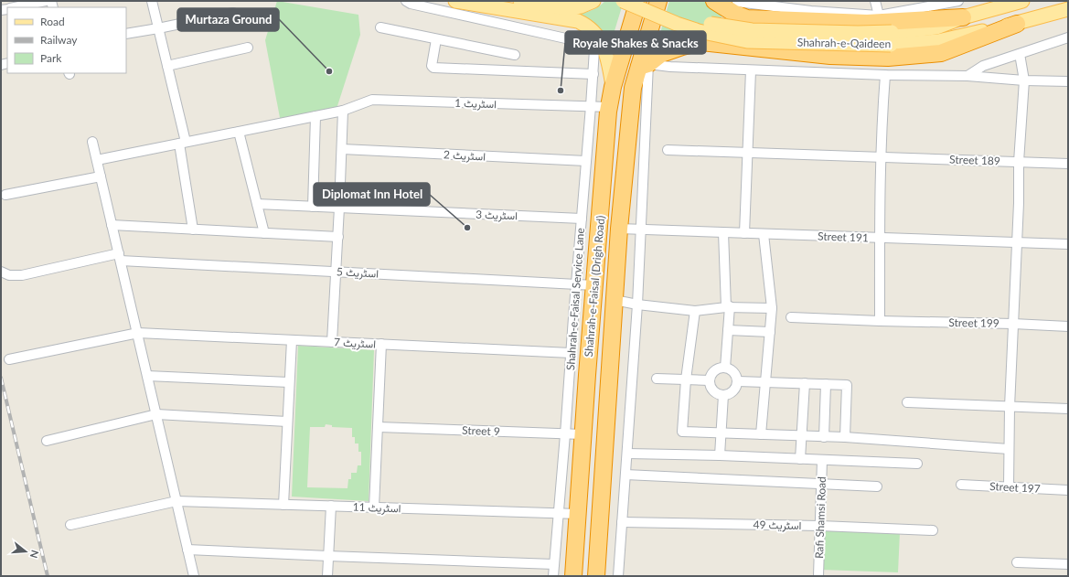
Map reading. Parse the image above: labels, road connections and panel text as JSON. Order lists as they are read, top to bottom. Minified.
{"streets":{"highway":["Shahrah-e-Faisal (Drigh Road)"],"main road":["Shahrah-e-Qaideen"],"street":["اسٹریٹ 1","اسٹریٹ 2","Street 189","اسٹریٹ 3","Street 191","اسٹریٹ 5","Shahrah-e-Faisal Service Lane","Street 199","اسٹریٹ 7","Street 9","Street 197","اسٹریٹ 11","Rafi Shamsi Road","اسٹریٹ 49"]},"crossings":[["اسٹریٹ 1","Shahrah-e-Faisal (Drigh Road)"],["اسٹریٹ 1","Shahrah-e-Faisal Service Lane"],["اسٹریٹ 2","Shahrah-e-Faisal Service Lane"],["اسٹریٹ 3","Shahrah-e-Faisal Service Lane"],["Street 191","Shahrah-e-Faisal (Drigh Road)"],["اسٹریٹ 5","Shahrah-e-Faisal (Drigh Road)"],["اسٹریٹ 5","Shahrah-e-Faisal Service Lane"],["Shahrah-e-Faisal (Drigh Road)","Street 9"],["Shahrah-e-Faisal (Drigh Road)","اسٹریٹ 11"],["Shahrah-e-Faisal Service Lane","اسٹریٹ 7"],["Shahrah-e-Faisal Service Lane","Street 9"],["Shahrah-e-Faisal Service Lane","اسٹریٹ 11"],["Rafi Shamsi Road","اسٹریٹ 49"]],"places":["Murtaza Ground","Royale Shakes & Snacks","Diplomat Inn Hotel"],"legend":["Road","Railway","Park"],"north":"right"}
